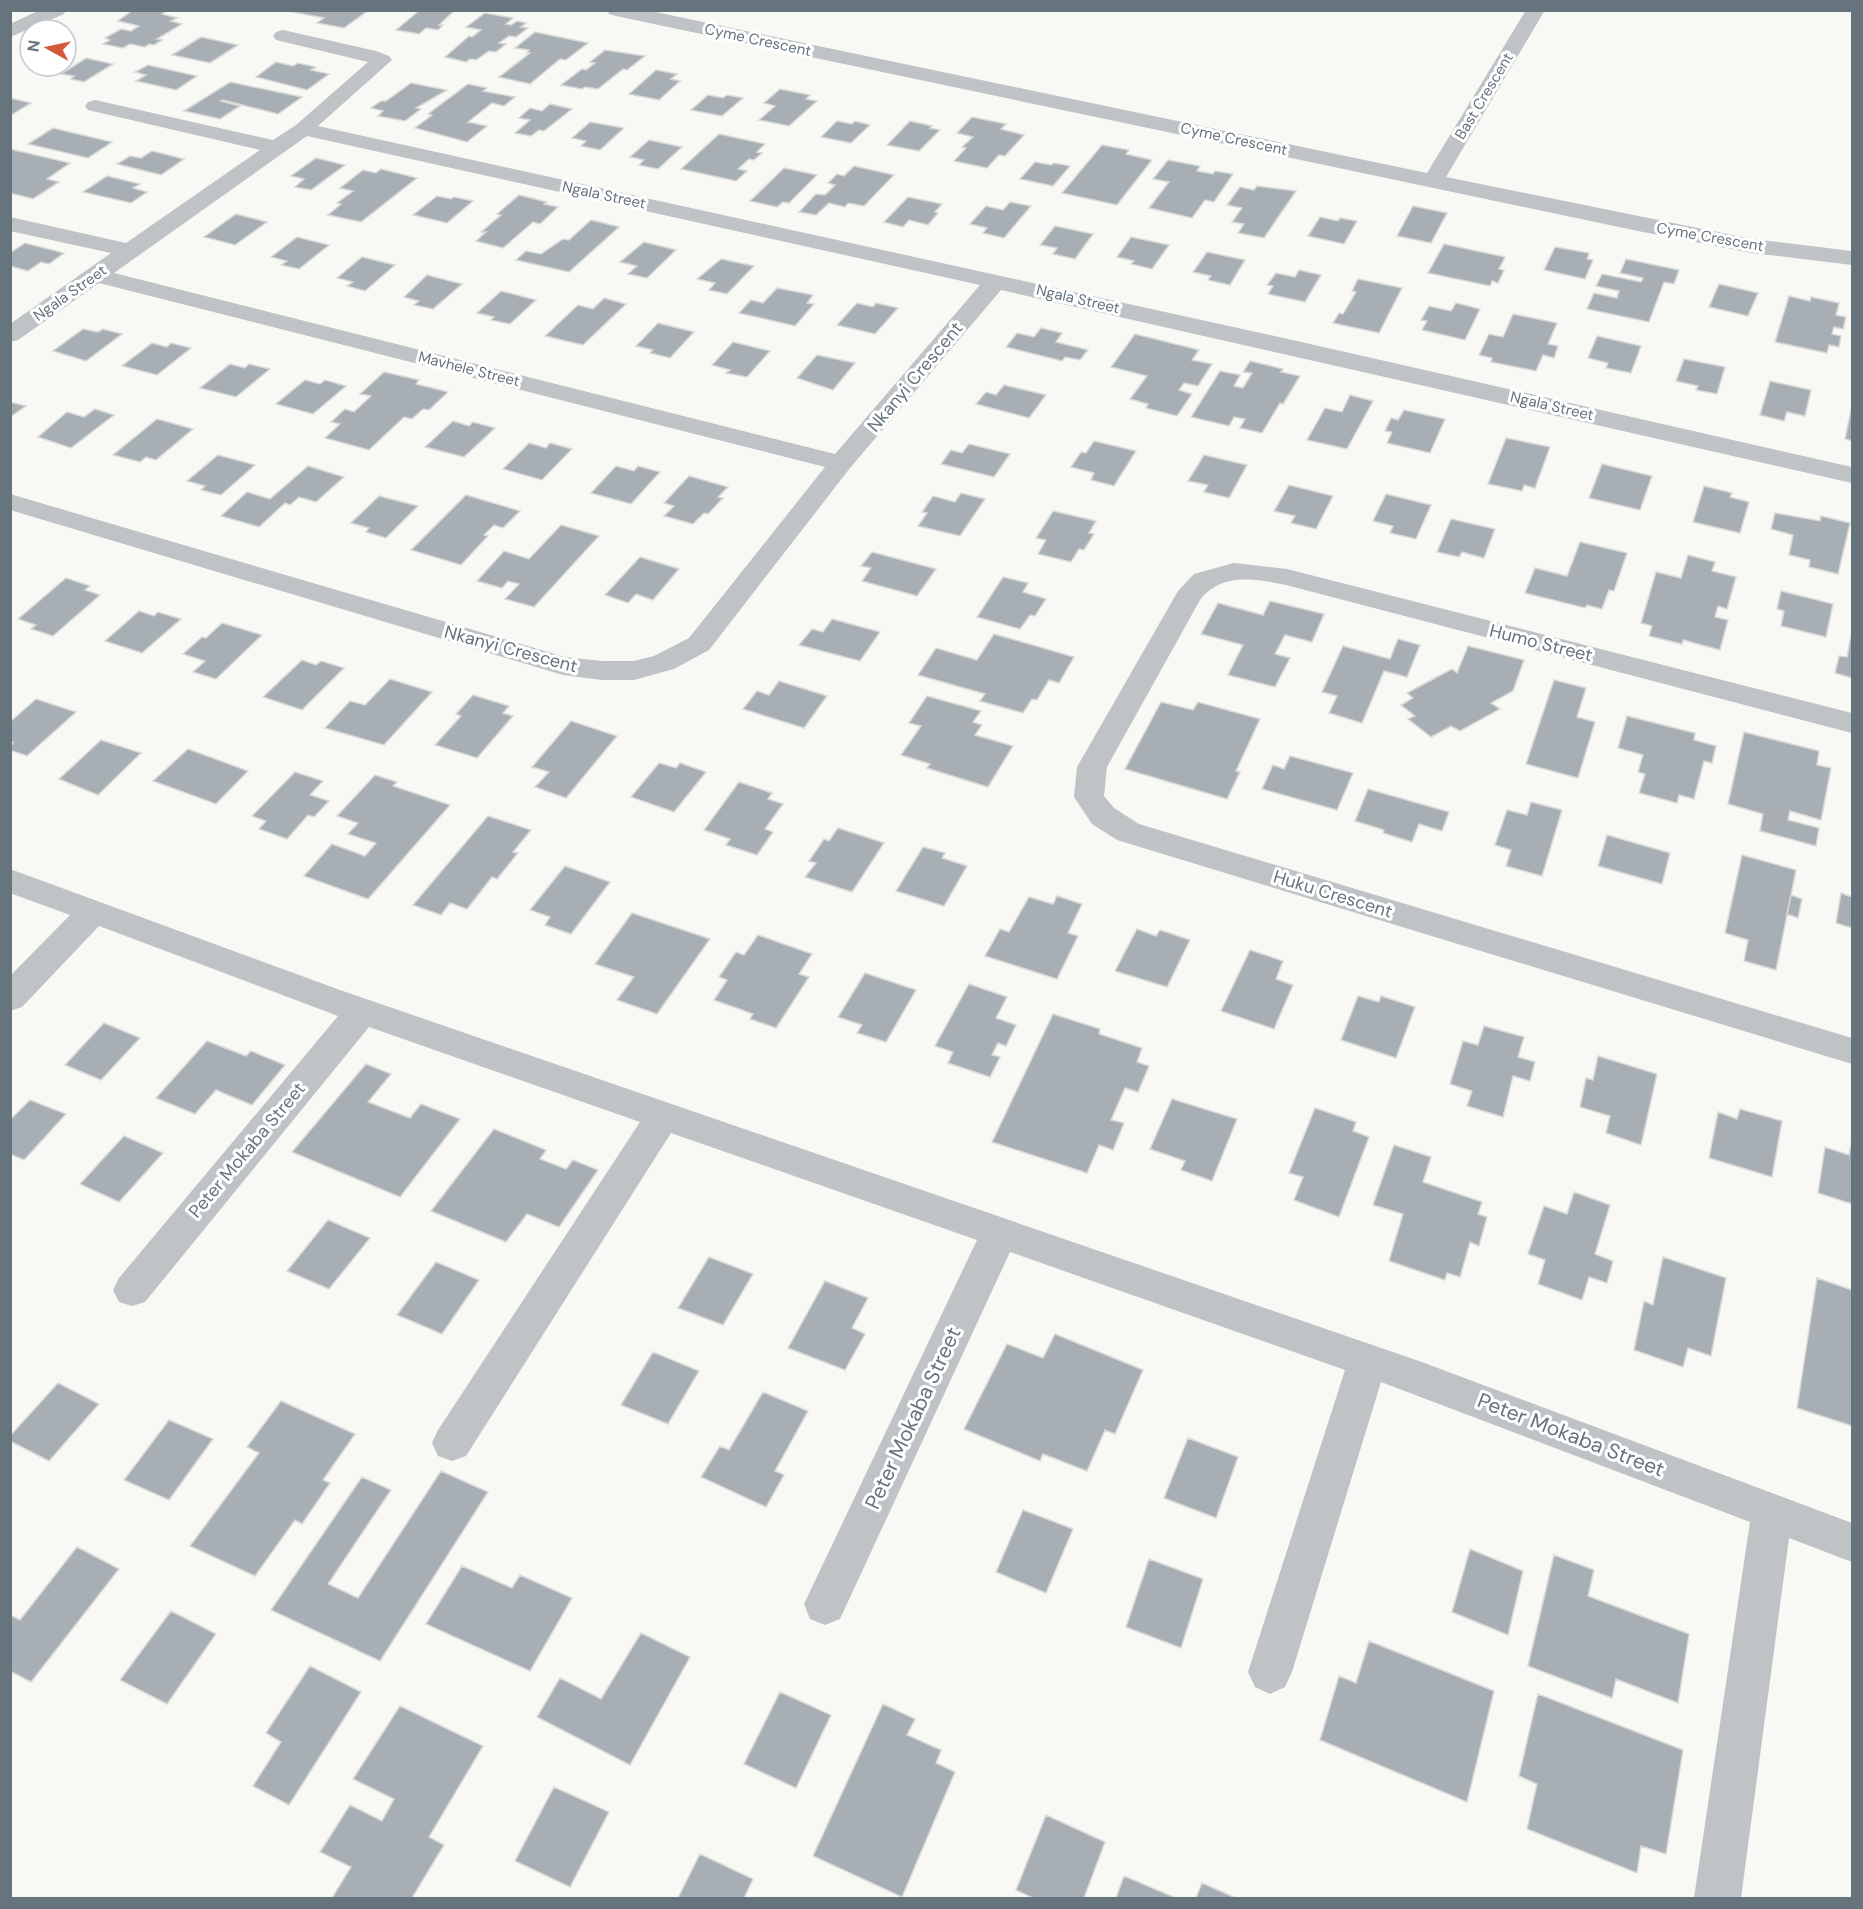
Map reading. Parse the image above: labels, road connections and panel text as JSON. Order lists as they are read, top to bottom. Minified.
{"streets":{"street":["Cyme Crescent","Bast Crescent","Ngala Street","Mavhele Street","Nkanyi Crescent","Humo Street","Huku Crescent","Peter Mokaba Street"]},"crossings":[["Cyme Crescent","Bast Crescent"],["Ngala Street","Mavhele Street"],["Ngala Street","Nkanyi Crescent"],["Mavhele Street","Nkanyi Crescent"],["Humo Street","Huku Crescent"]],"north":"left"}
